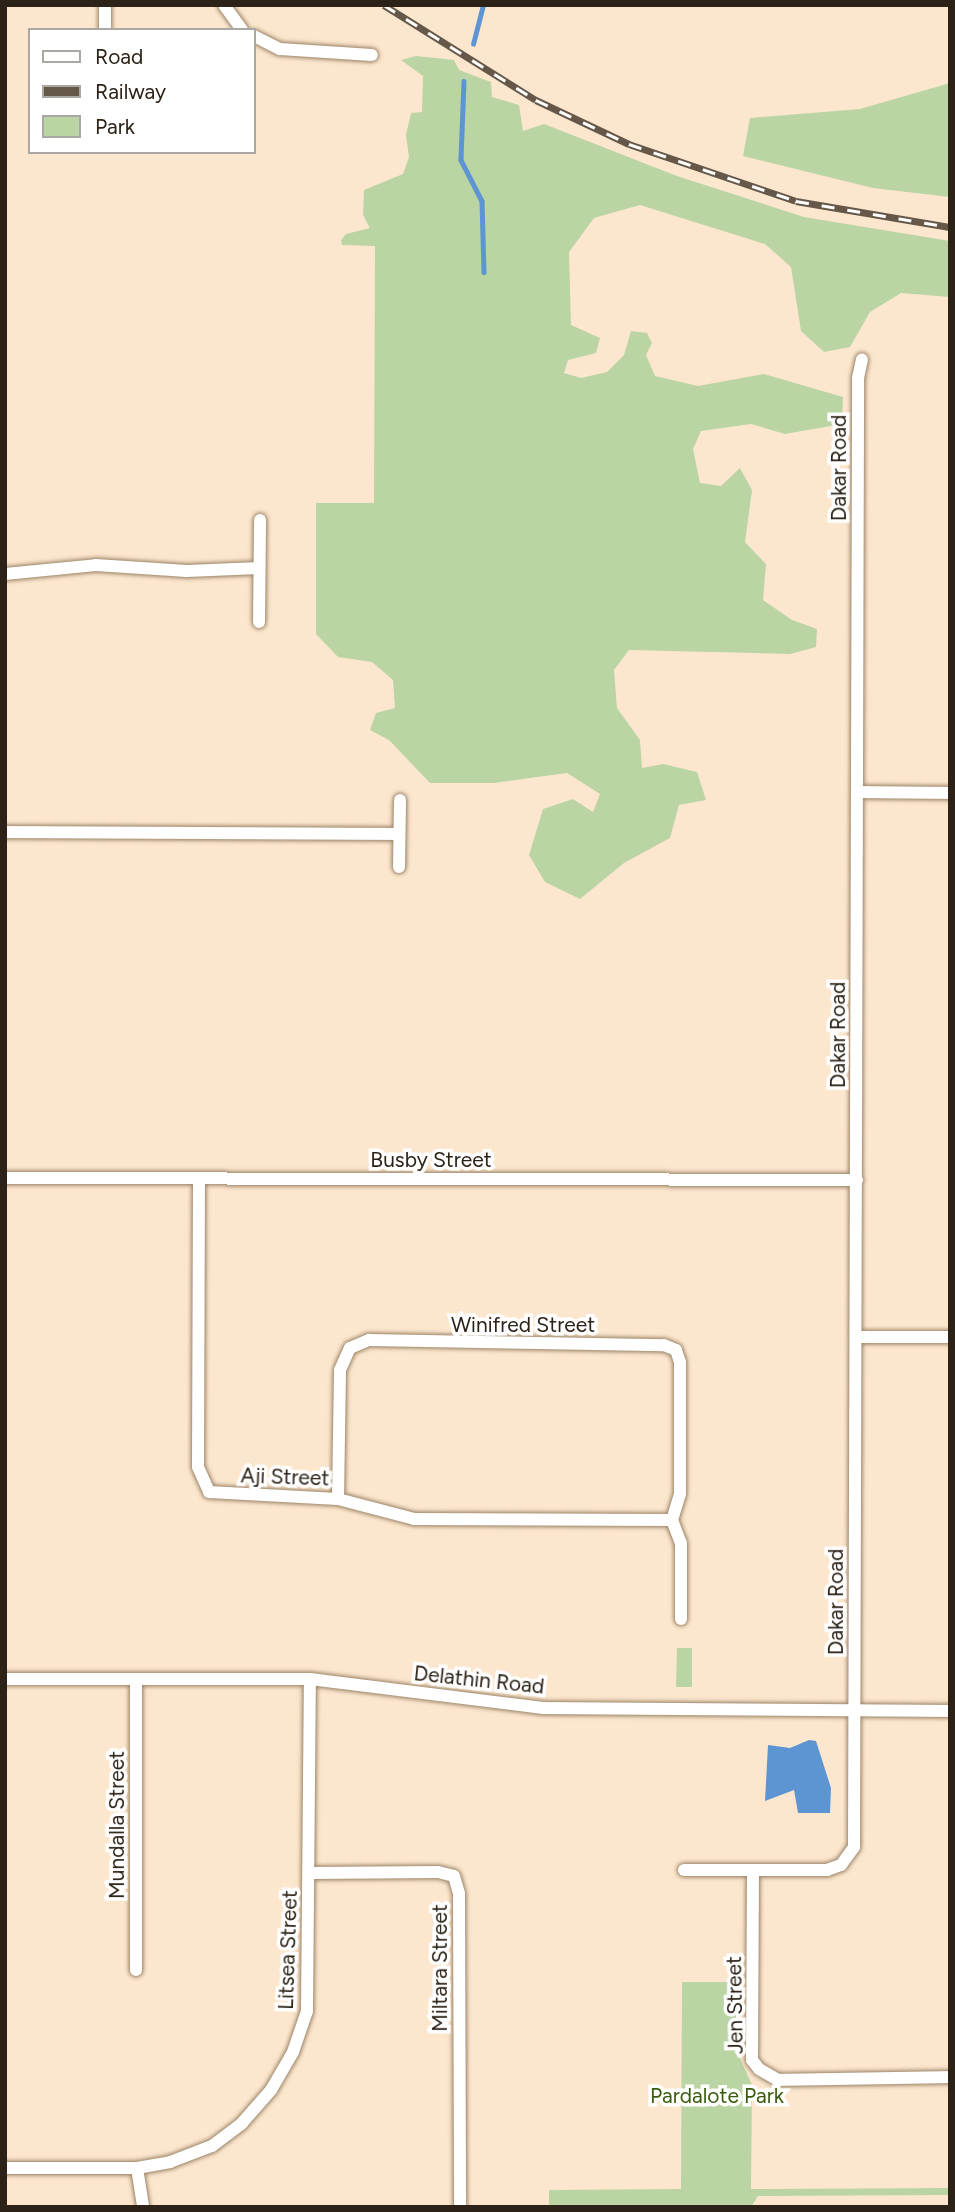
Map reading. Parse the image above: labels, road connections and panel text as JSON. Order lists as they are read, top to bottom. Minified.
{"streets":{"street":["Dakar Road","Busby Street","Winifred Street","Aji Street","Delathin Road","Mundalla Street","Litsea Street","Miltara Street","Jen Street"]},"crossings":[["Dakar Road","Busby Street"],["Dakar Road","Delathin Road"],["Dakar Road","Jen Street"],["Busby Street","Aji Street"],["Winifred Street","Aji Street"],["Delathin Road","Mundalla Street"],["Delathin Road","Litsea Street"],["Litsea Street","Miltara Street"]],"parks":["Pardalote Park"],"legend":["Road","Railway","Park"]}
